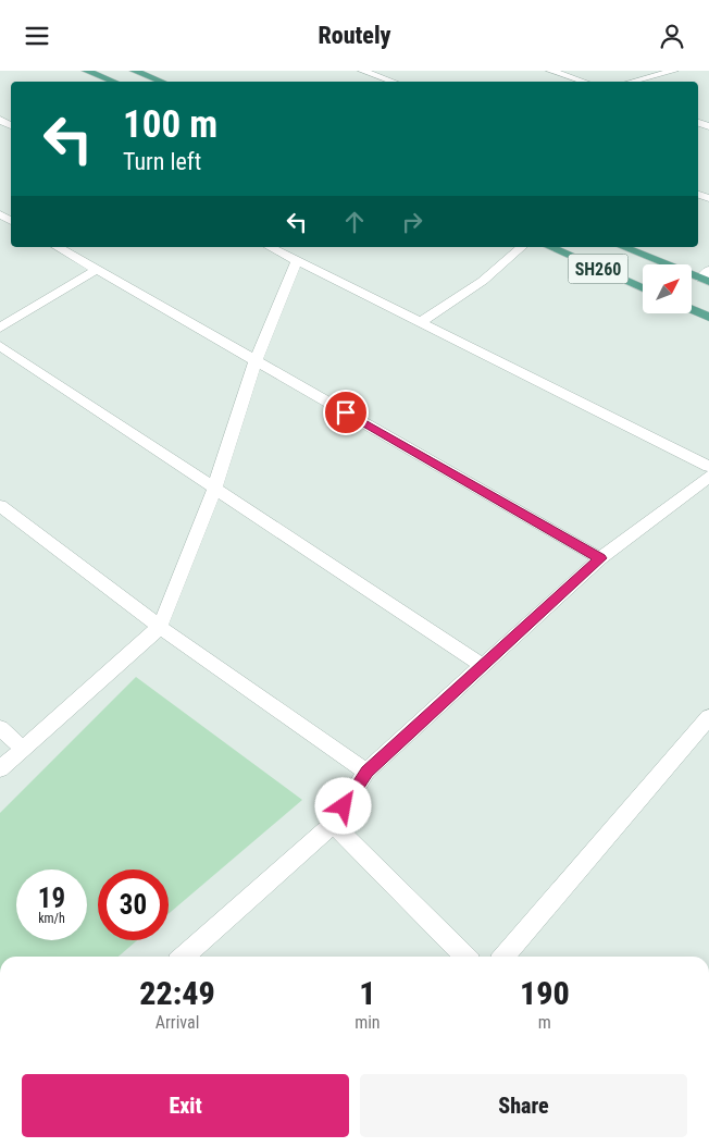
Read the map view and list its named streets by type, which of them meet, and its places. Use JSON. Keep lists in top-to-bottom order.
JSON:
{
  "streets": {
    "main road": ["SH260"]
  },
  "north": "top right",
  "page": {
    "header": "Routely",
    "turn": ["100 m", "Turn left"],
    "speed": "19 km/h",
    "limit": "30",
    "eta": [
      "22:49",
      "Arrival",
      "1",
      "min",
      "190",
      "m"
    ],
    "buttons": ["Exit", "Share"]
  }
}
